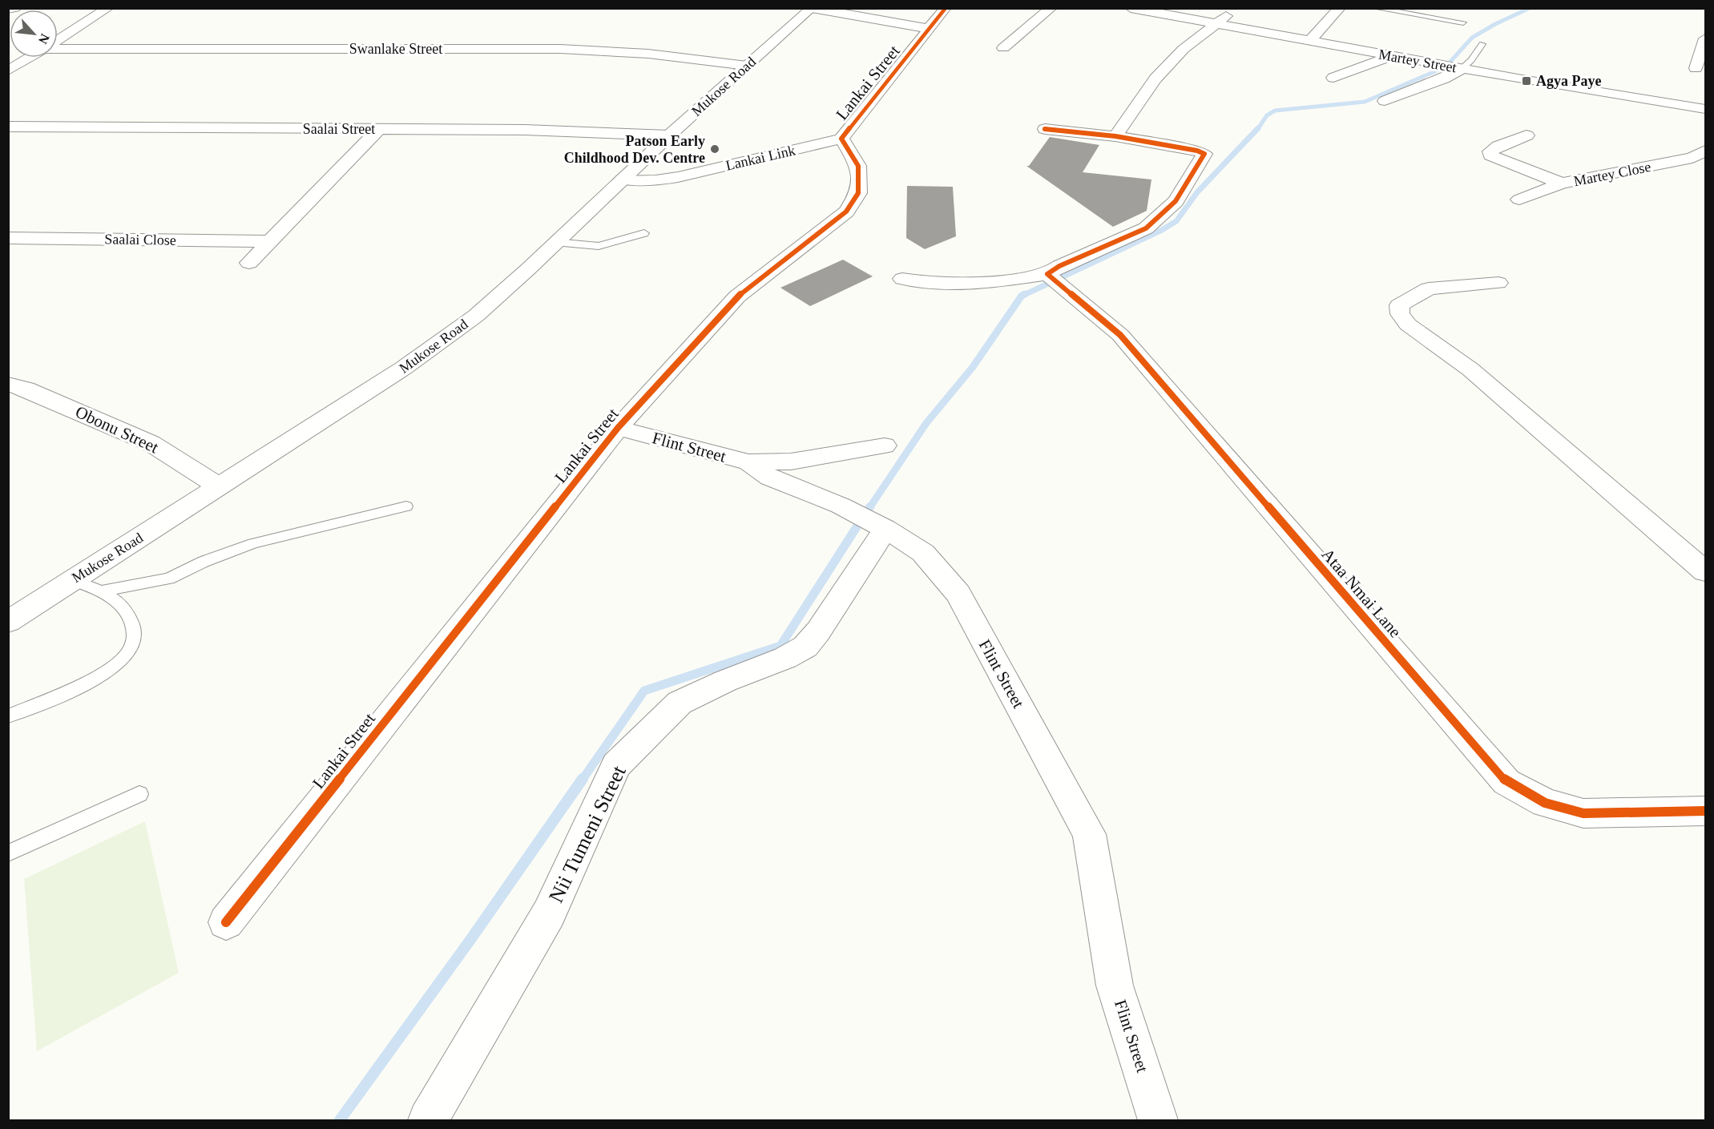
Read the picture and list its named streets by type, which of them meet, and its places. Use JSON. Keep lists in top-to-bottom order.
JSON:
{
  "streets": {
    "street": [
      "Swanlake Street",
      "Martey Street",
      "Lankai Street",
      "Mukose Road",
      "Saalai Street",
      "Lankai Link",
      "Martey Close",
      "Saalai Close",
      "Obonu Street",
      "Flint Street",
      "Ataa Nmai Lane",
      "Nii Tumeni Street"
    ]
  },
  "crossings": [
    ["Swanlake Street", "Mukose Road"],
    ["Lankai Street", "Lankai Link"],
    ["Lankai Street", "Flint Street"],
    ["Mukose Road", "Saalai Street"],
    ["Mukose Road", "Lankai Link"],
    ["Mukose Road", "Obonu Street"],
    ["Flint Street", "Nii Tumeni Street"]
  ],
  "places": {
    "transit": ["Agya Paye"],
    "other": ["Patson Early Childhood Dev. Centre"]
  },
  "north": "bottom right"
}
